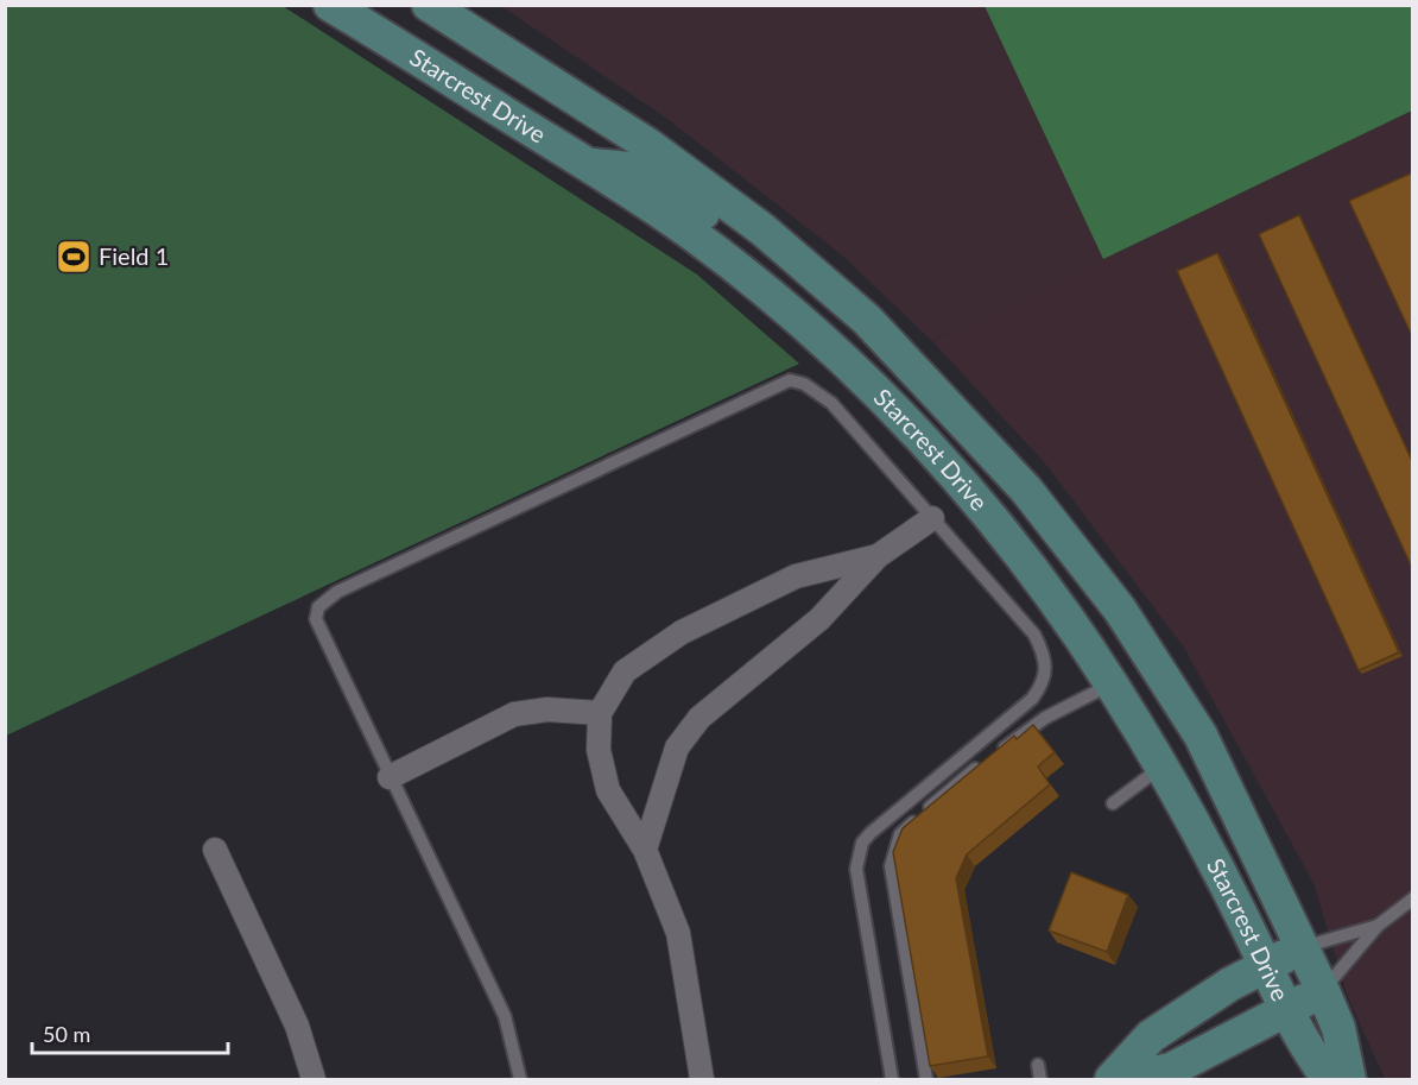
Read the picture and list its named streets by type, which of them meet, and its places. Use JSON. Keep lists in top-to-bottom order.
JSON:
{
  "streets": {
    "main road": ["Starcrest Drive"]
  },
  "places": {
    "sports": ["Field 1"]
  },
  "scale_bar": "50 m"
}
